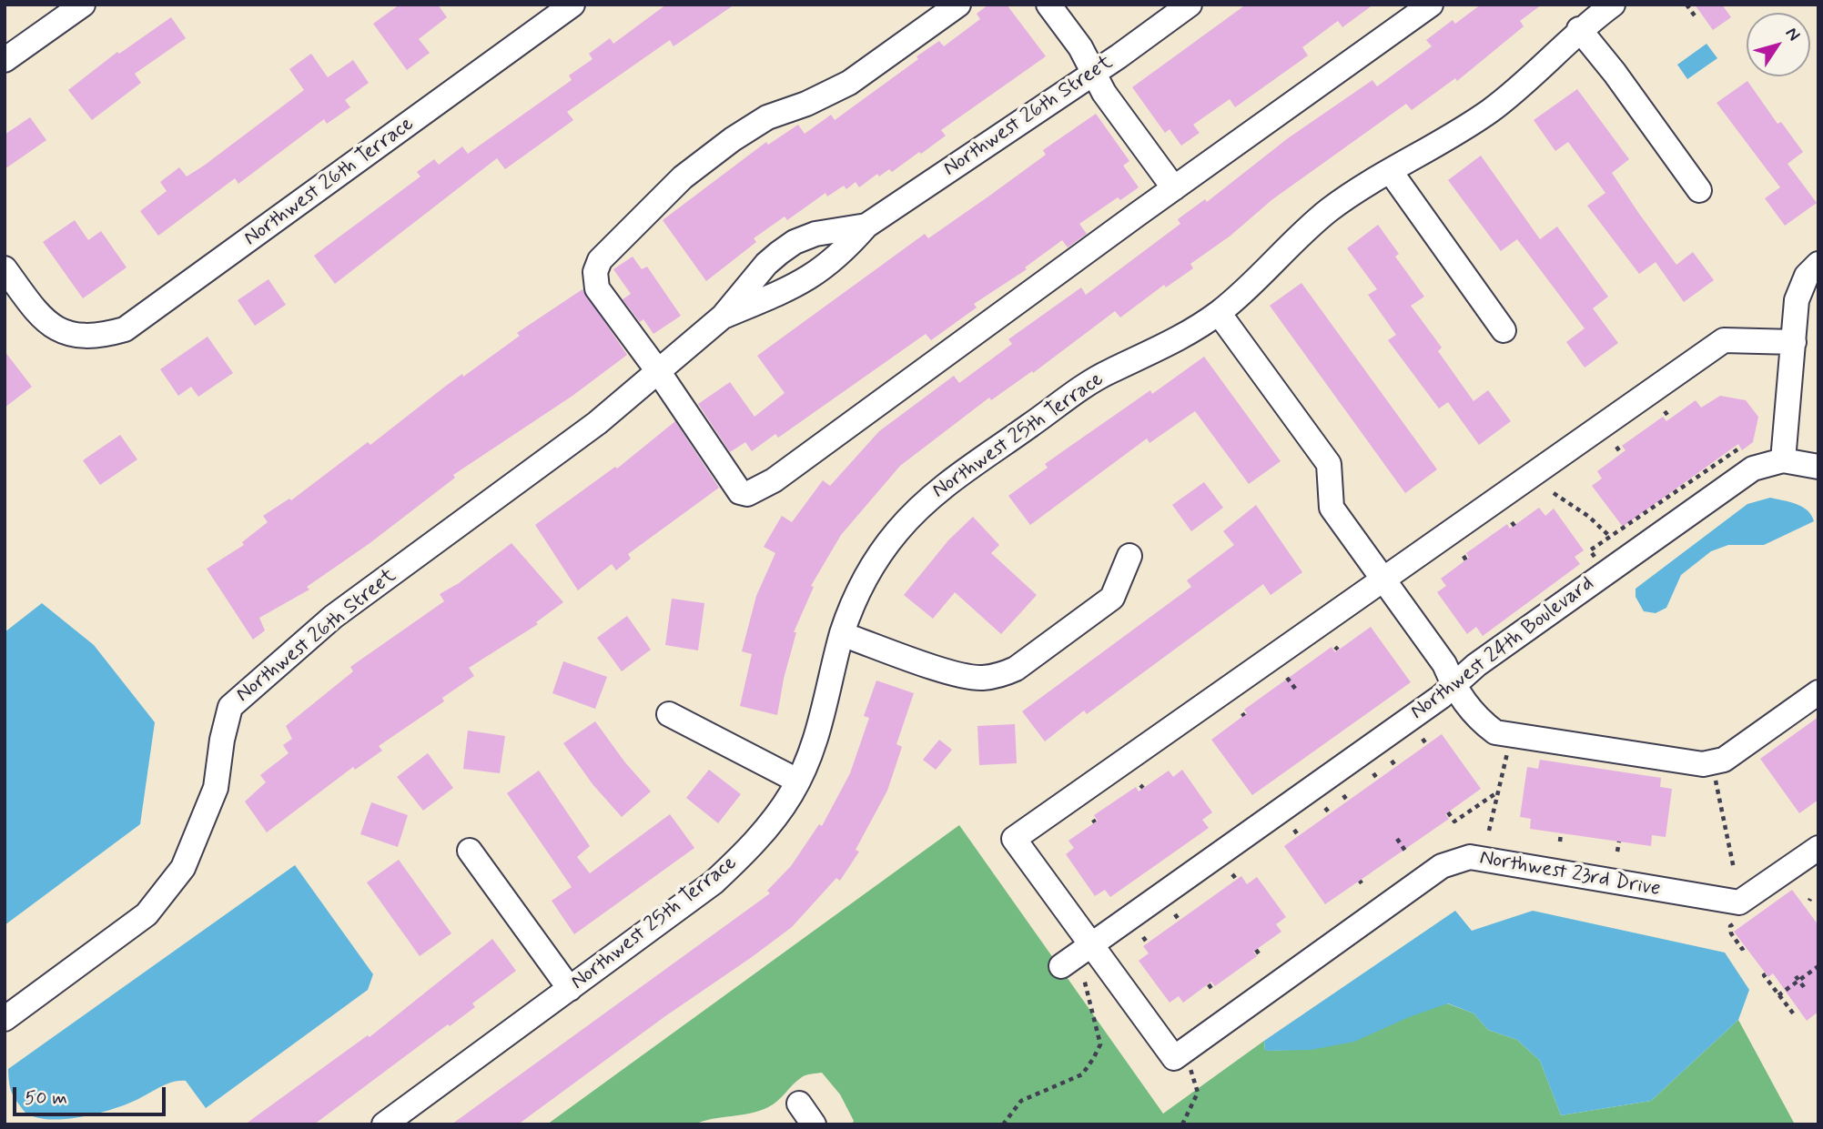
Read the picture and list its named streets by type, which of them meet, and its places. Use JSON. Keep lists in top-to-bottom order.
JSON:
{
  "streets": {
    "street": [
      "Northwest 26th Street",
      "Northwest 26th Terrace",
      "Northwest 25th Terrace",
      "Northwest 24th Boulevard",
      "Northwest 23rd Drive"
    ]
  },
  "scale_bar": "50 m",
  "north": "top right"
}
